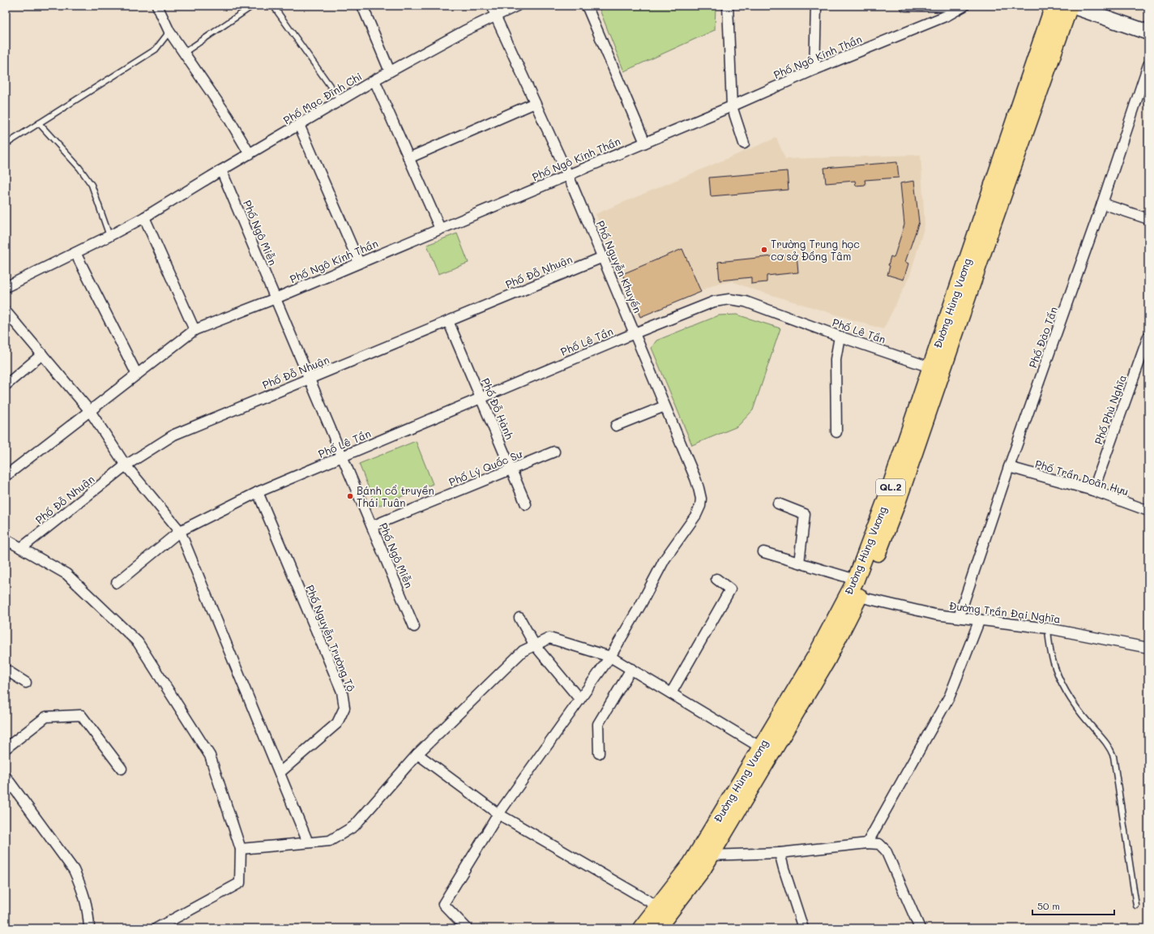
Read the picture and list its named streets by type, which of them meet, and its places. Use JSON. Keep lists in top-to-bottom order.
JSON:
{
  "streets": {
    "main road": ["Đường Hùng Vương", "QL.2"],
    "street": [
      "Phố Ngô Kính Thần",
      "Phố Mạc Đĩnh Chi",
      "Phố Ngô Miễn",
      "Phố Nguyễn Khuyến",
      "Phố Đỗ Nhuận",
      "Phố Lê Tần",
      "Phố Đào Tấn",
      "Phố Đỗ Hành",
      "Phố Phù Nghĩa",
      "Phố Lý Quốc Sư",
      "Phố Trần Doãn Hựu",
      "Đường Trần Đại Nghĩa",
      "Phố Nguyễn Trường Tộ"
    ]
  },
  "crossings": [
    ["Phố Ngô Kính Thần", "Phố Ngô Miễn"],
    ["Phố Ngô Kính Thần", "Phố Nguyễn Khuyến"],
    ["Phố Mạc Đĩnh Chi", "Phố Ngô Miễn"],
    ["Phố Mạc Đĩnh Chi", "Phố Nguyễn Khuyến"],
    ["Phố Ngô Miễn", "Phố Đỗ Nhuận"],
    ["Phố Ngô Miễn", "Phố Lê Tần"],
    ["Phố Ngô Miễn", "Phố Lý Quốc Sư"],
    ["Phố Nguyễn Khuyến", "Phố Đỗ Nhuận"],
    ["Phố Nguyễn Khuyến", "Phố Lê Tần"],
    ["Phố Đỗ Nhuận", "Phố Đỗ Hành"],
    ["Đường Hùng Vương", "Phố Lê Tần"],
    ["Đường Hùng Vương", "Đường Trần Đại Nghĩa"],
    ["Phố Lê Tần", "Phố Đỗ Hành"],
    ["Phố Lê Tần", "Phố Nguyễn Trường Tộ"],
    ["Phố Đào Tấn", "Phố Trần Doãn Hựu"],
    ["Phố Đào Tấn", "Đường Trần Đại Nghĩa"],
    ["Phố Đỗ Hành", "Phố Lý Quốc Sư"],
    ["Phố Phù Nghĩa", "Phố Trần Doãn Hựu"]
  ],
  "places": ["Trường Trung học cơ sở Đồng Tâm", "Bánh cổ truyền Thái Tuân"],
  "scale_bar": "50 m"
}
